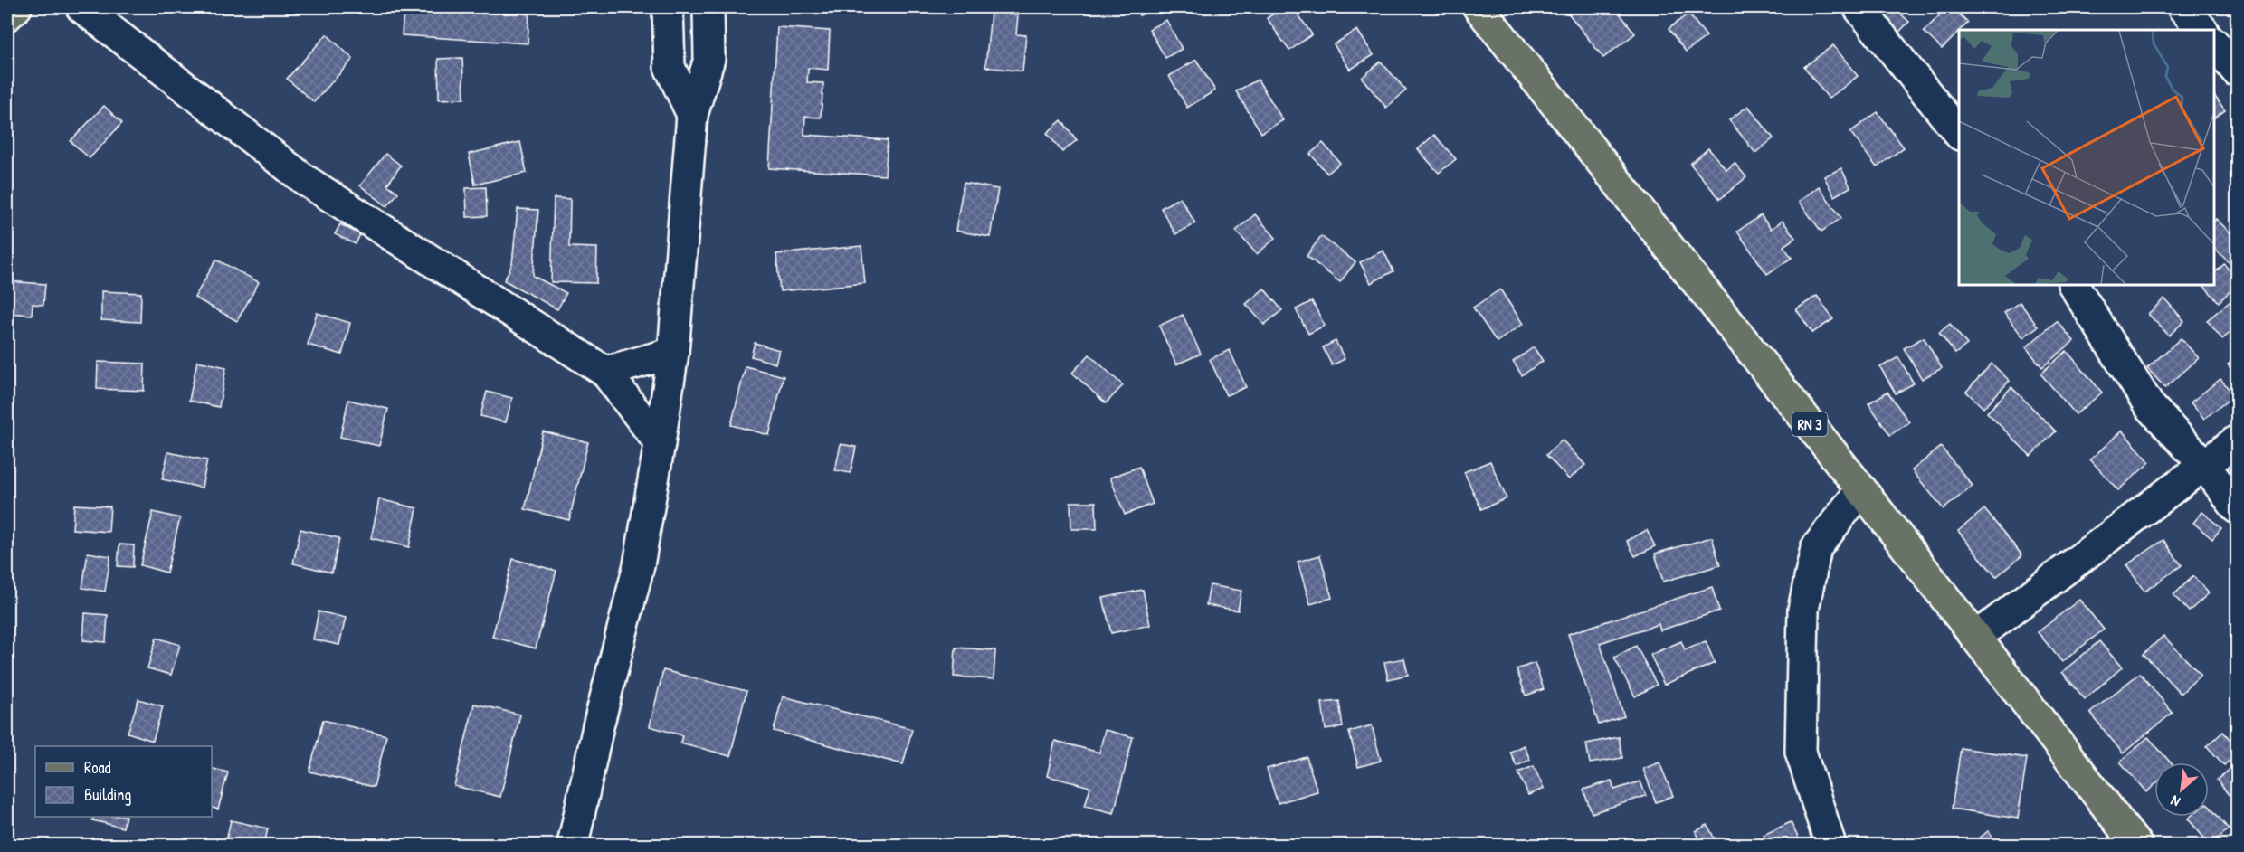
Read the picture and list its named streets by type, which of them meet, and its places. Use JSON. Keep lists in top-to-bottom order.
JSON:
{
  "streets": {
    "main road": ["RN 3"]
  },
  "legend": ["Road", "Building"],
  "north": "bottom left"
}
